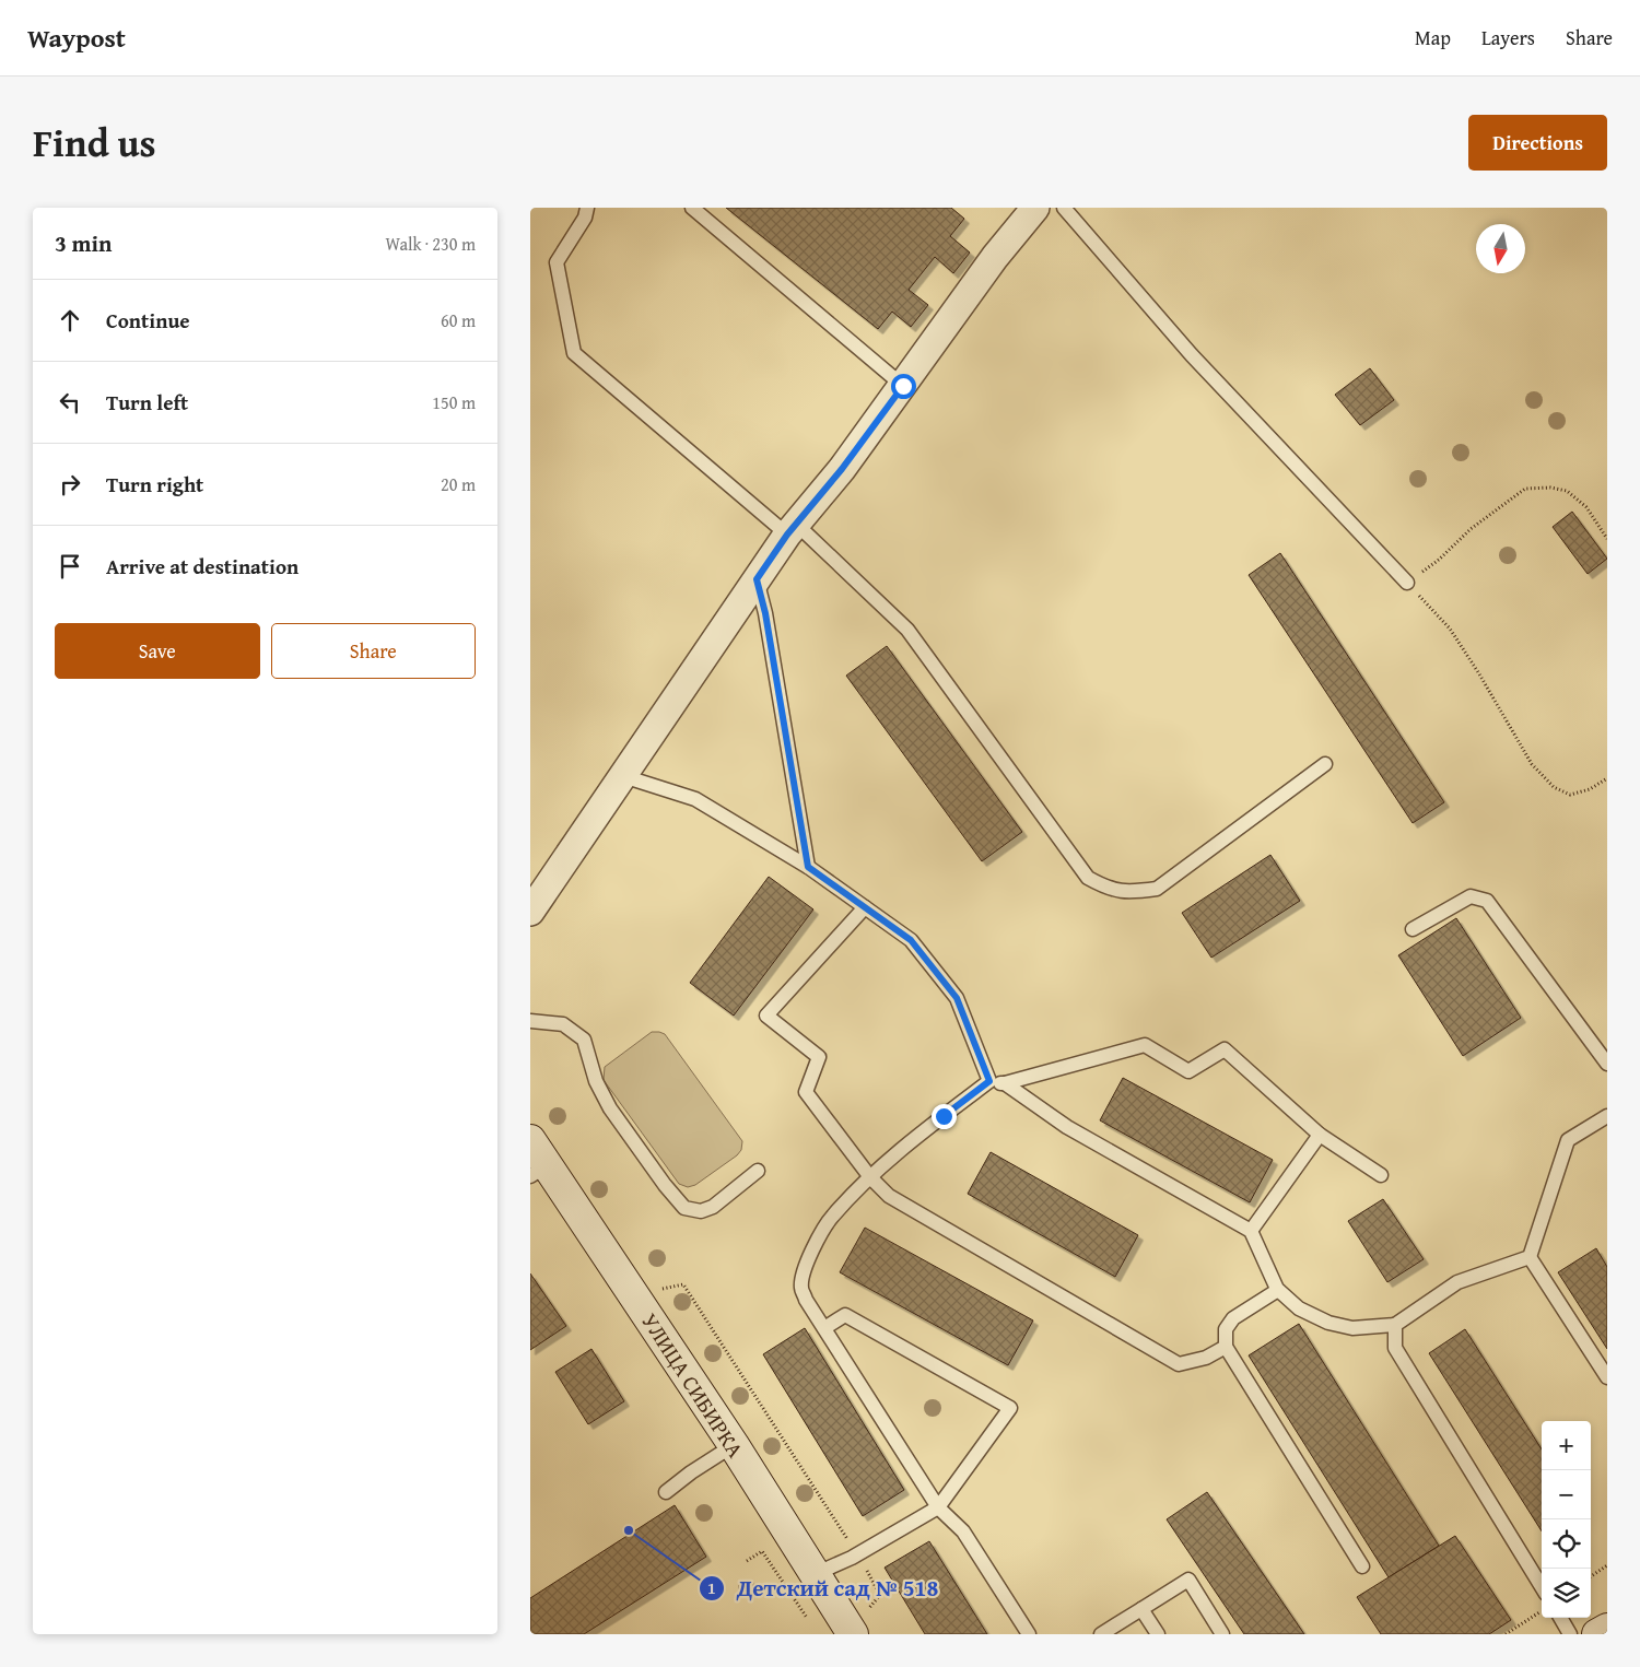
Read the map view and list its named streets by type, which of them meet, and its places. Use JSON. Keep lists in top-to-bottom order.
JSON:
{
  "streets": {
    "street": ["УЛИЦА СИБИРКА"]
  },
  "places": ["Детский сад № 518"],
  "north": "bottom",
  "page": {
    "header": "Waypost",
    "nav": ["Map", "Layers", "Share"],
    "title": "Find us",
    "buttons": [
      "Directions",
      ["Save", "Share"]
    ],
    "heading": ["3 min", "Walk · 230 m"],
    "list": [
      ["Continue", "60 m"],
      ["Turn left", "150 m"],
      ["Turn right", "20 m"],
      "Arrive at destination"
    ],
    "map_buttons": ["+", "−"]
  }
}
